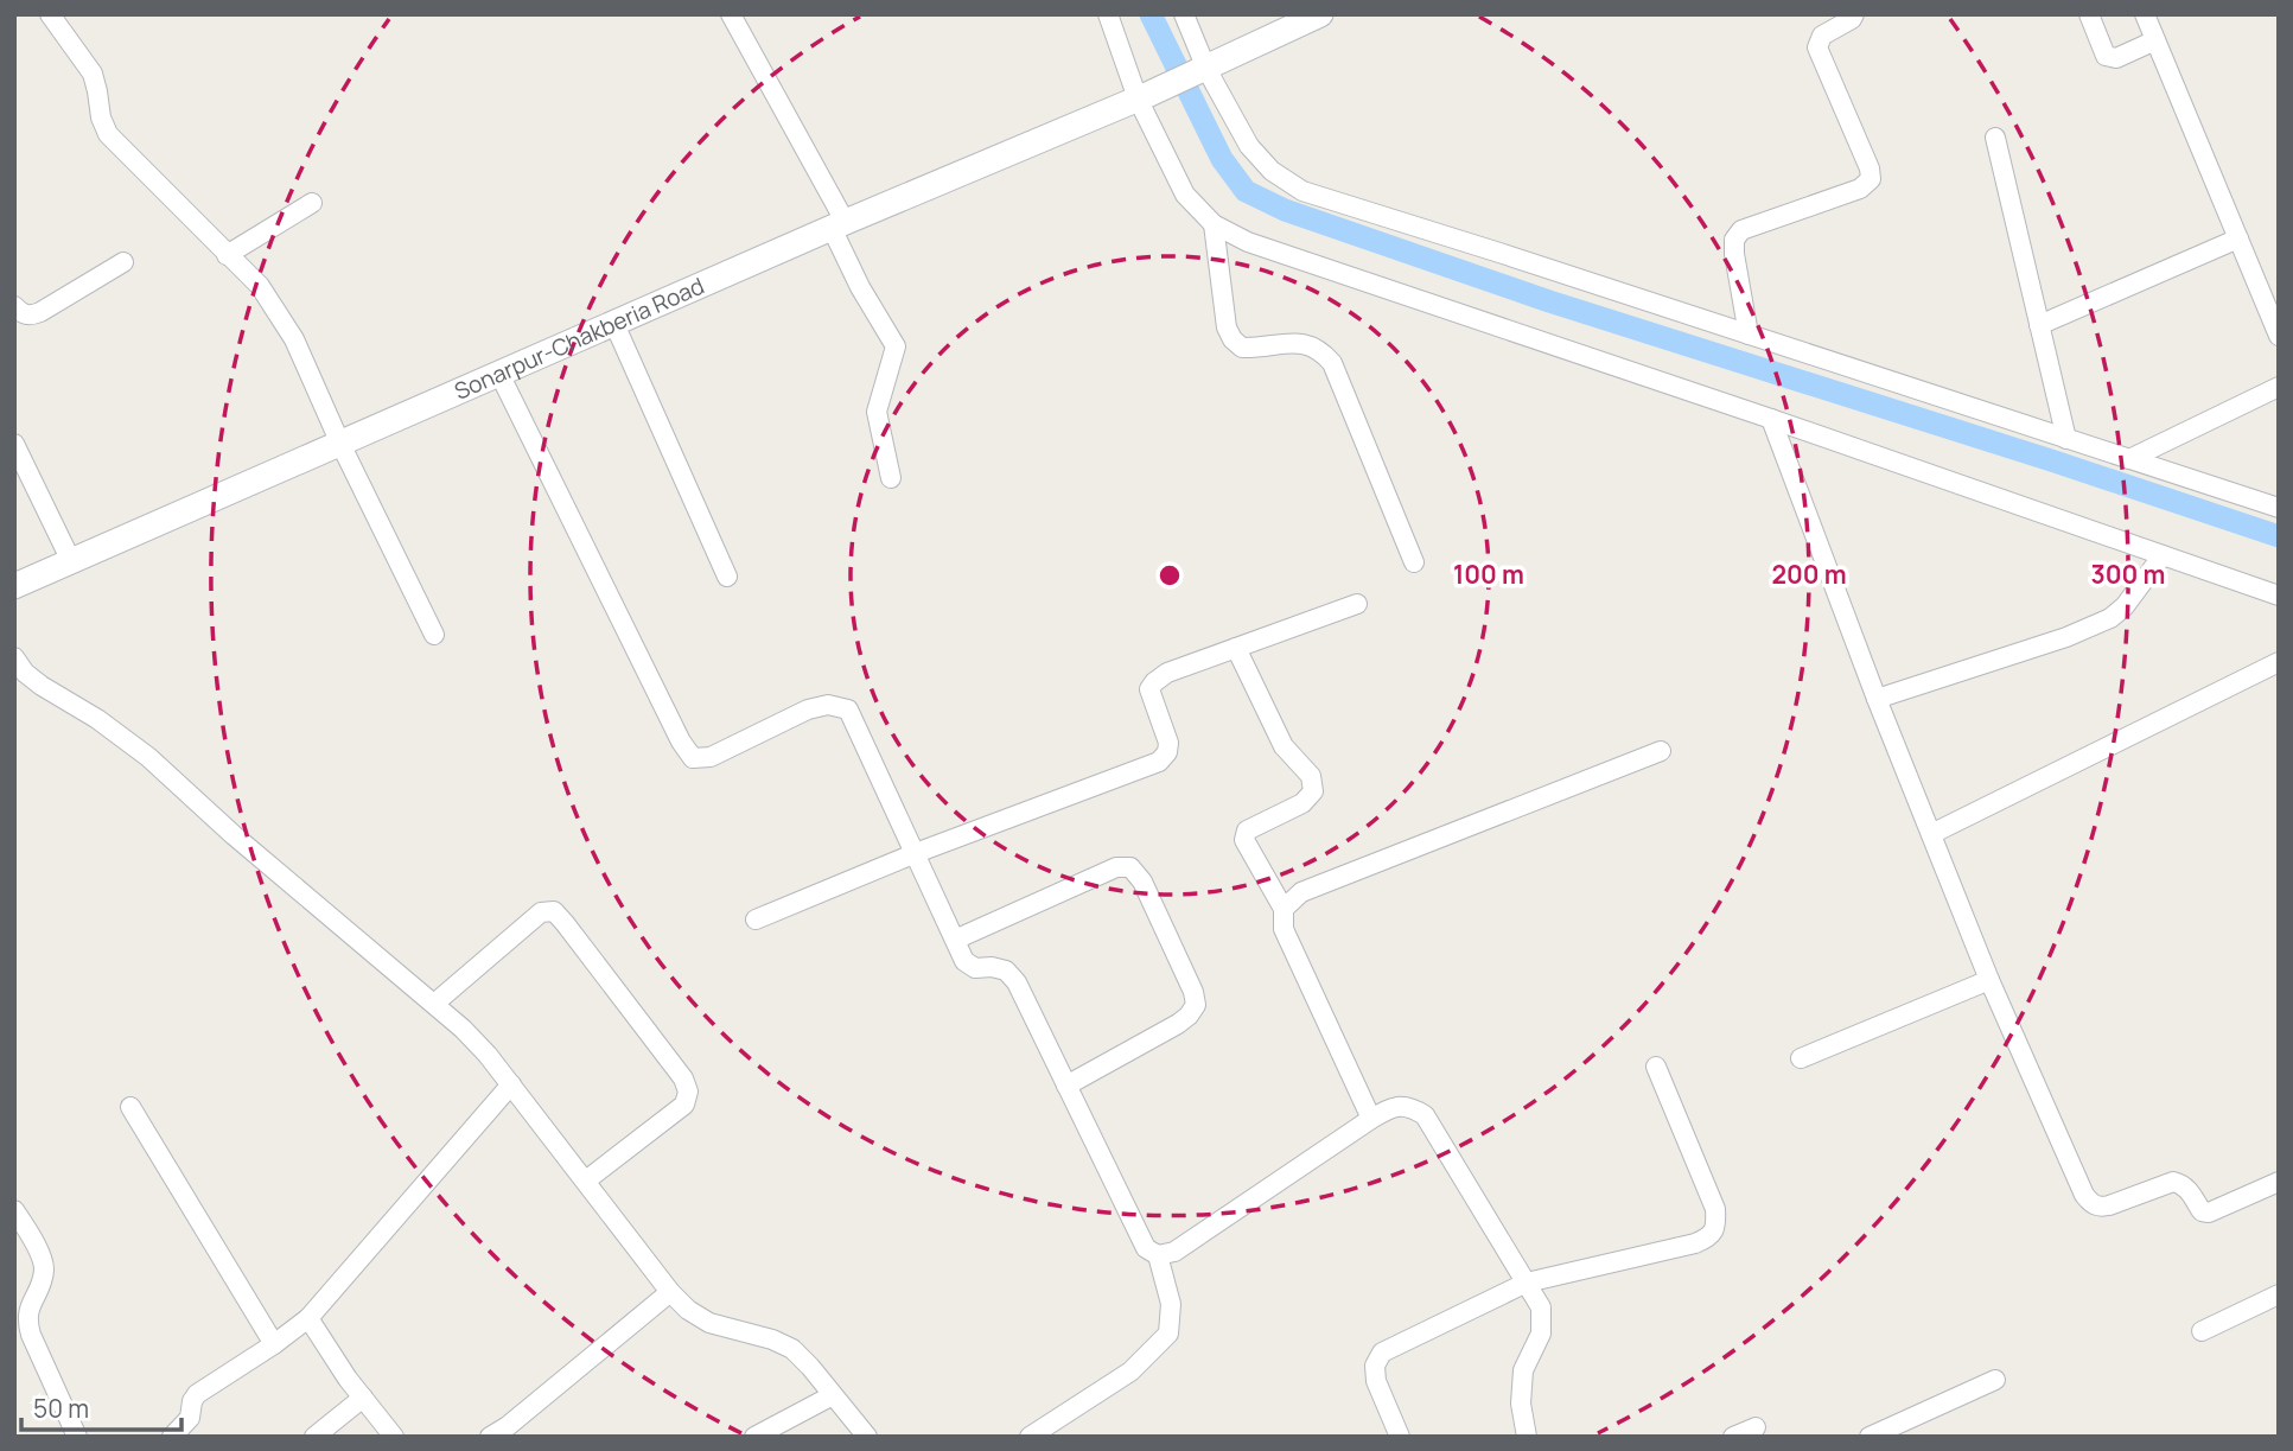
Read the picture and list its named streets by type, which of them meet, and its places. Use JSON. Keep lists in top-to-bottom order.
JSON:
{
  "streets": {
    "main road": ["Sonarpur-Chakberia Road"]
  },
  "scale_bar": "50 m",
  "rings": ["100 m", "200 m", "300 m"]
}
